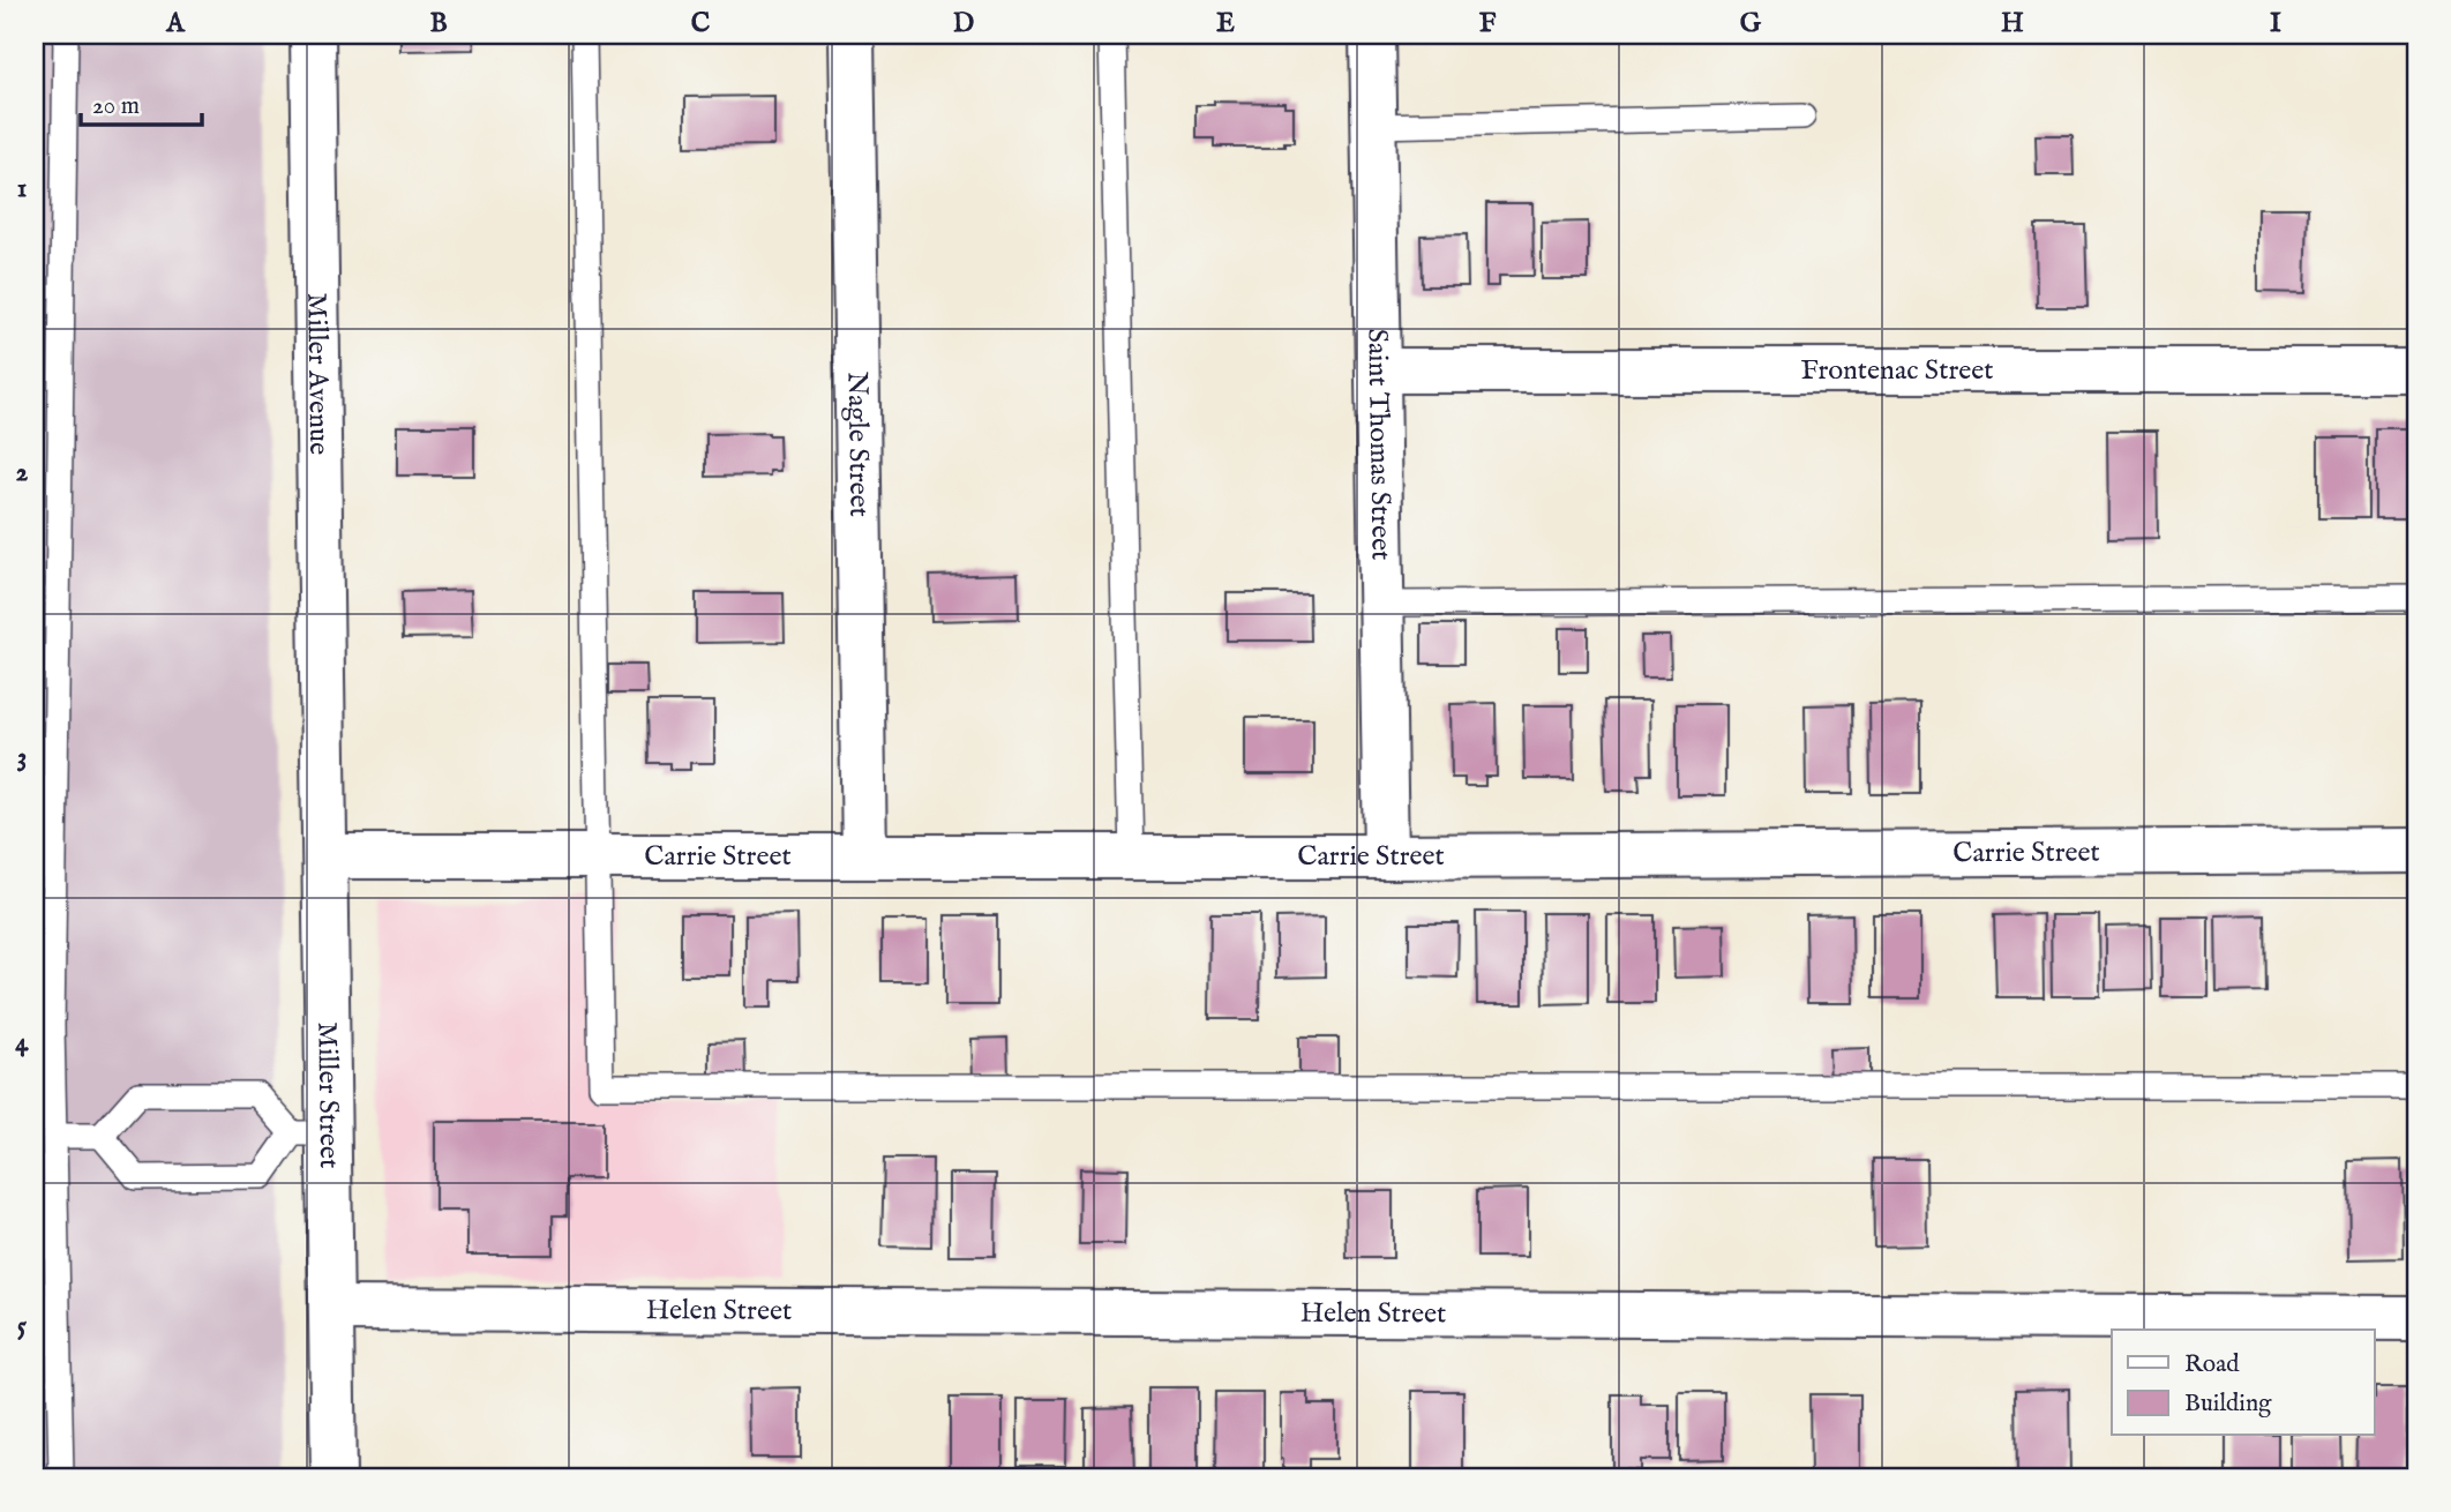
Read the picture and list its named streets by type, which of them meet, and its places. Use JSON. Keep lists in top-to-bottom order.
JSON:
{
  "streets": {
    "street": [
      "Frontenac Street",
      "Miller Avenue",
      "Nagle Street",
      "Saint Thomas Street",
      "Carrie Street",
      "Miller Street",
      "Helen Street"
    ]
  },
  "crossings": [
    ["Frontenac Street", "Saint Thomas Street"],
    ["Miller Avenue", "Miller Street"],
    ["Nagle Street", "Carrie Street"],
    ["Saint Thomas Street", "Carrie Street"],
    ["Carrie Street", "Miller Street"],
    ["Miller Street", "Helen Street"]
  ],
  "legend": ["Road", "Building"],
  "scale_bar": "20 m",
  "grid": {
    "columns": [
      "A",
      "B",
      "C",
      "D",
      "E",
      "F",
      "G",
      "H",
      "I"
    ],
    "rows": [
      "1",
      "2",
      "3",
      "4",
      "5"
    ]
  }
}
